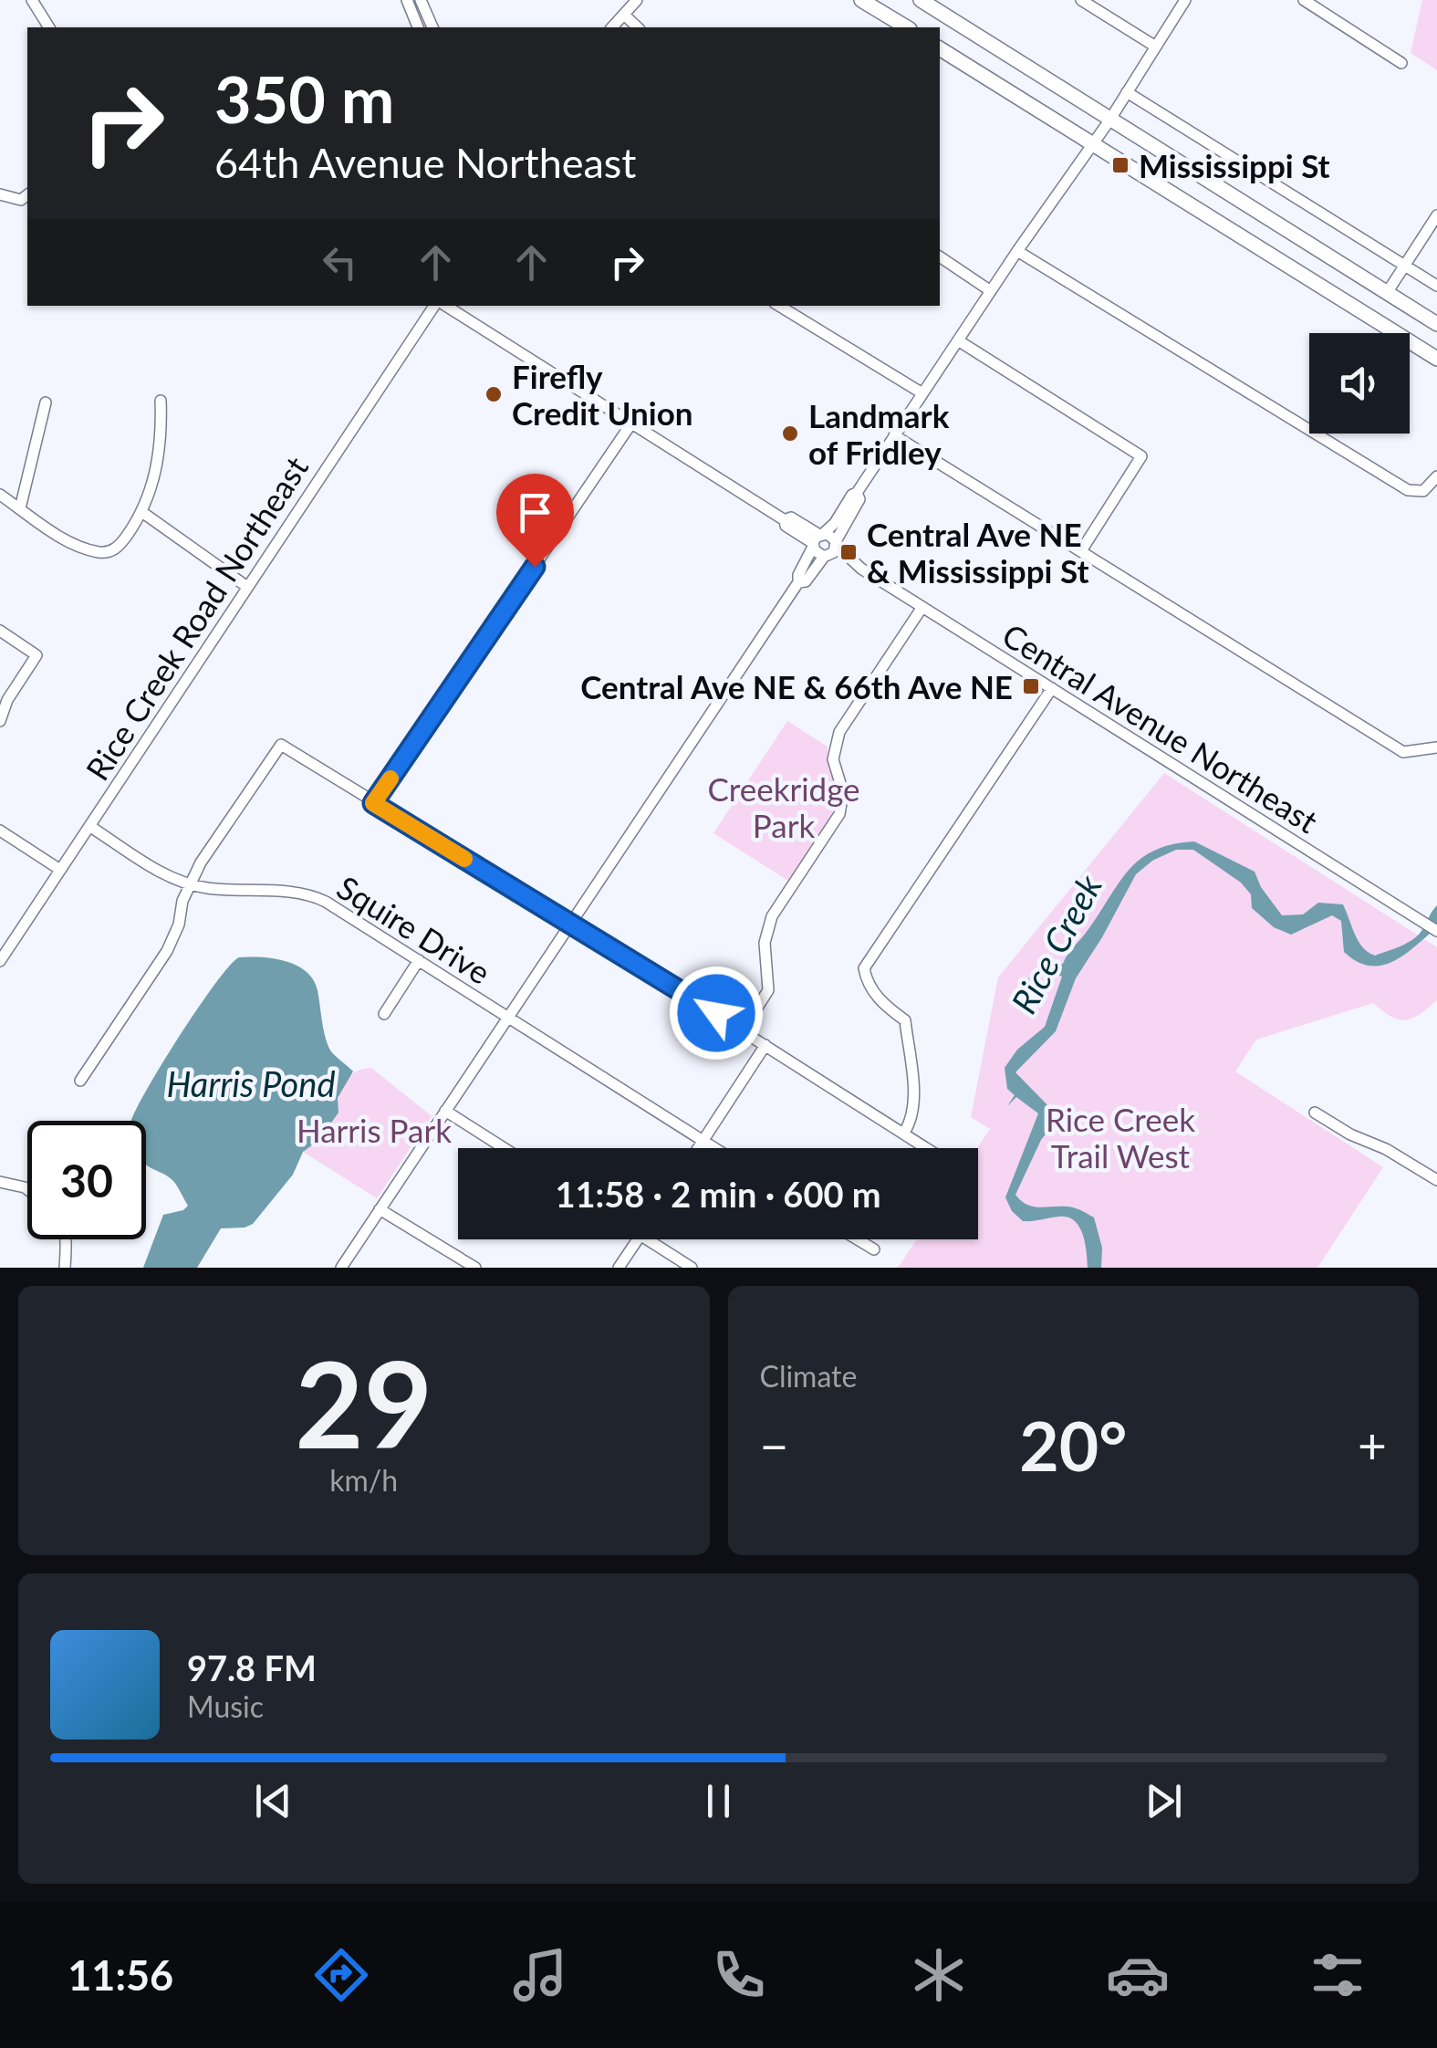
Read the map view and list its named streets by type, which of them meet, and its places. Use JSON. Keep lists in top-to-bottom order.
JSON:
{
  "streets": {
    "street": ["Rice Creek Road Northeast", "Central Avenue Northeast", "Squire Drive"]
  },
  "crossings": [
    ["Rice Creek Road Northeast", "Squire Drive"]
  ],
  "water": ["Rice Creek", "Harris Pond"],
  "parks": ["Creekridge Park", "Rice Creek Trail West", "Harris Park"],
  "places": {
    "transit": ["Mississippi St", "Central Ave NE & Mississippi St", "Central Ave NE & 66th Ave NE"],
    "other": ["Firefly Credit Union", "Landmark of Fridley"]
  },
  "page": {
    "turn": ["350 m", "64th Avenue Northeast"],
    "limit": "30",
    "trip": "11:58 · 2 min · 600 m",
    "tile": [
      ["29", "km/h"],
      "Climate"
    ],
    "heat": ["−", "20°", "+"],
    "song": ["97.8 FM", "Music"],
    "tabs": "11:56"
  }
}
